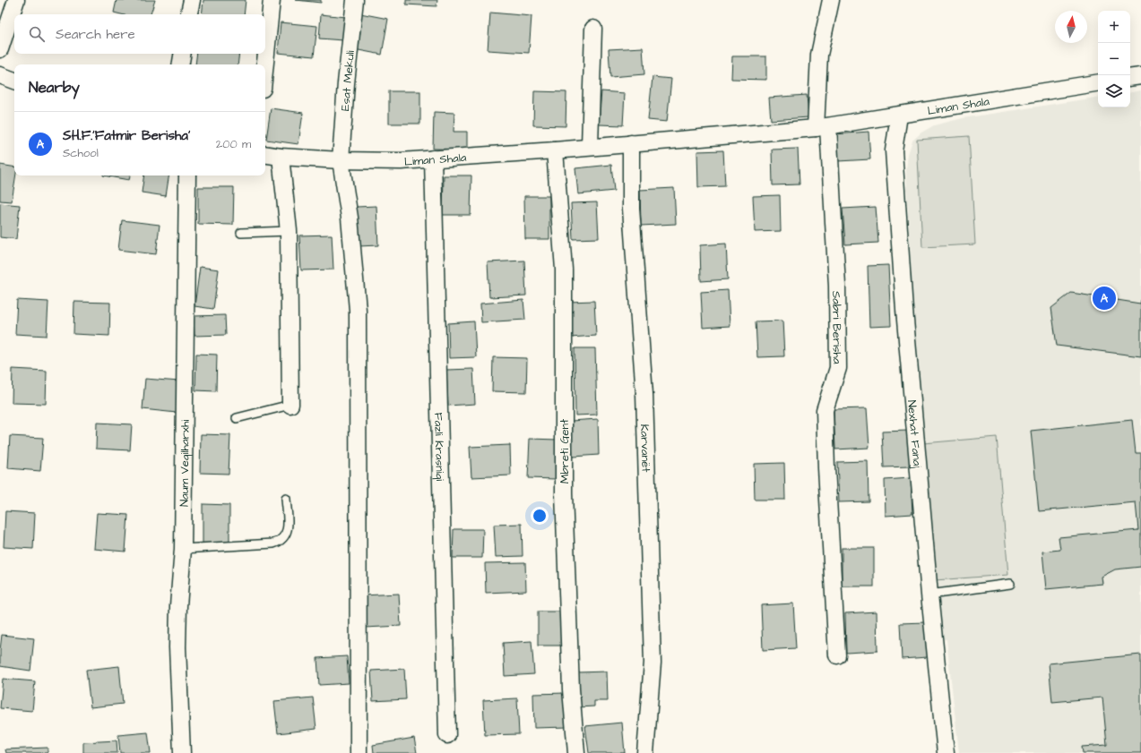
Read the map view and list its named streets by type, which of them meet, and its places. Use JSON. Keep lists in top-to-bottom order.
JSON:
{
  "streets": {
    "street": [
      "Esat Mekuli",
      "Liman Shala",
      "Sabri Berisha",
      "Nexhat Fanaj",
      "Fazli Krasniqi",
      "Karvanët",
      "Mbreti Gent",
      "Naum Veqilharxhi"
    ]
  },
  "crossings": [
    ["Esat Mekuli", "Liman Shala"],
    ["Liman Shala", "Sabri Berisha"],
    ["Liman Shala", "Nexhat Fanaj"],
    ["Liman Shala", "Fazli Krasniqi"],
    ["Liman Shala", "Karvanët"],
    ["Liman Shala", "Mbreti Gent"]
  ],
  "north": "top",
  "page": {
    "map_buttons": ["+", "−"],
    "search": "Search here",
    "heading": "Nearby",
    "list": [
      {
        "mark": "A",
        "name": "SH.F.'Fatmir Berisha'",
        "note": "School",
        "value": "200 m"
      }
    ],
    "pins": "A"
  }
}
